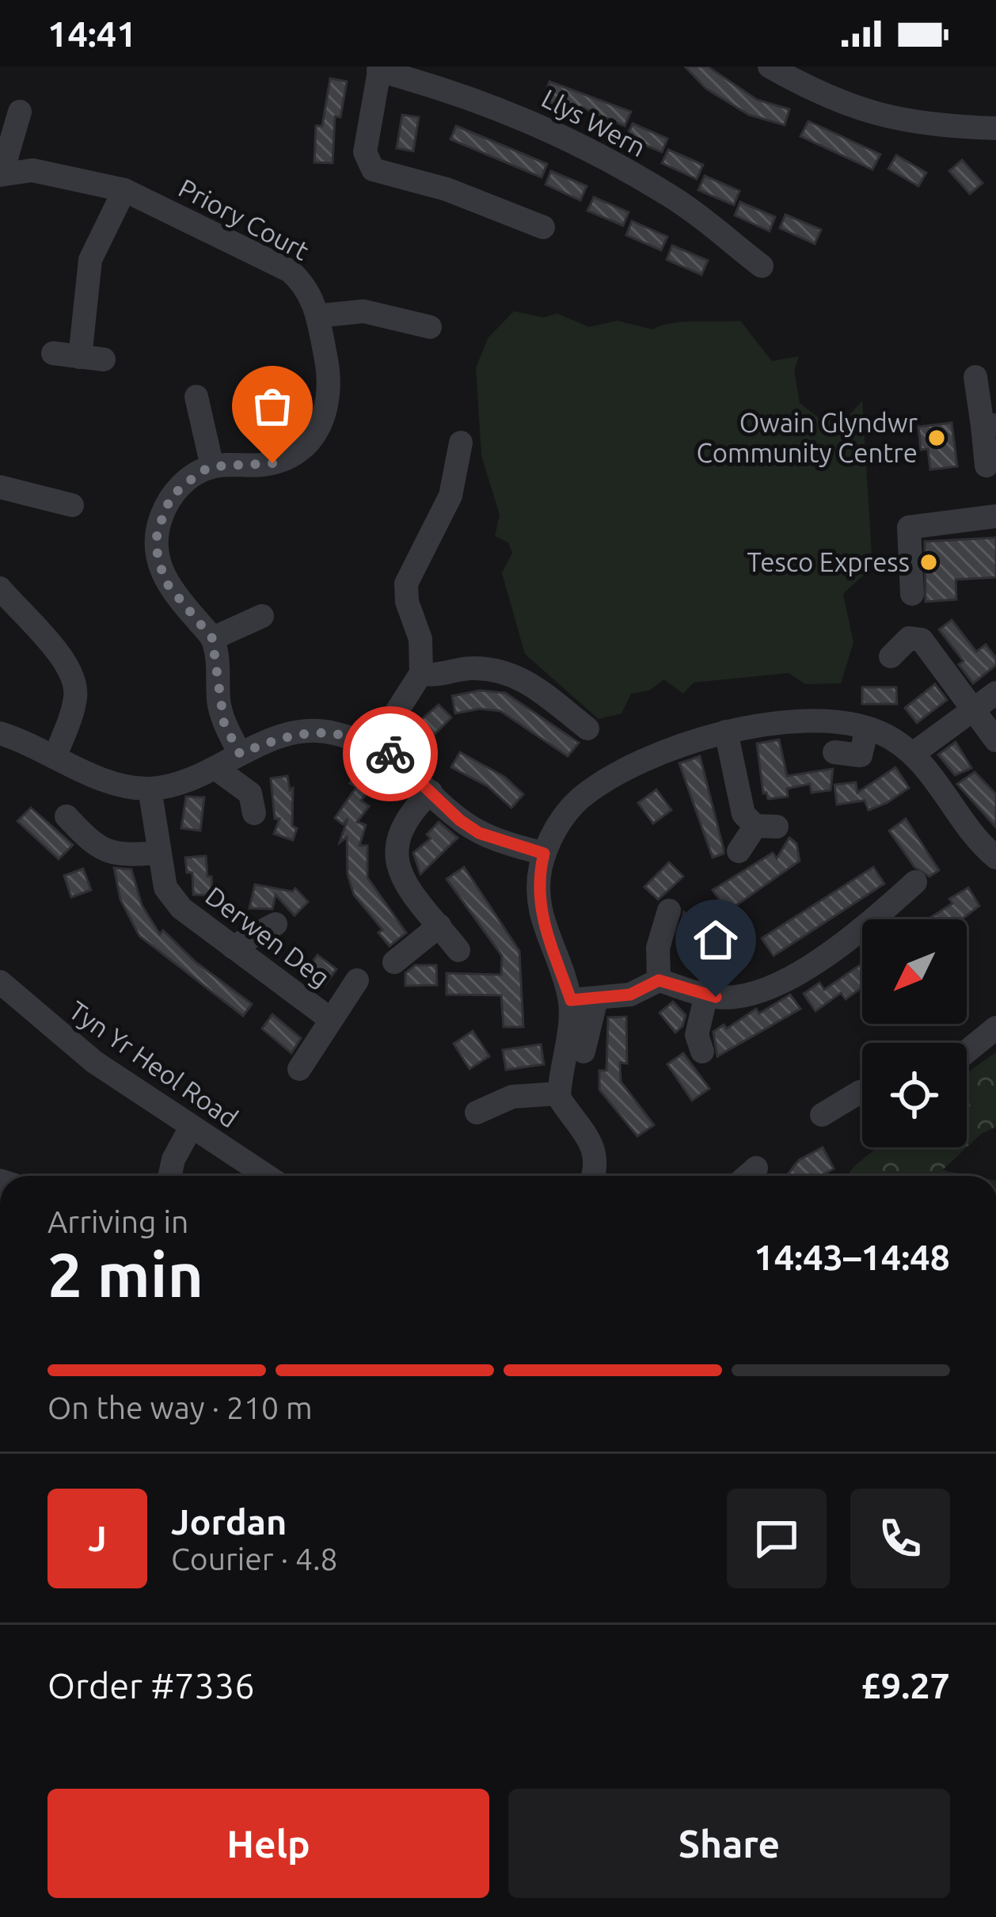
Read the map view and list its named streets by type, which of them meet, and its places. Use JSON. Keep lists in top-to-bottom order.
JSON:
{
  "streets": {
    "street": [
      "Llys Wern",
      "Priory Court",
      "Derwen Deg",
      "Tyn Yr Heol Road"
    ]
  },
  "places": ["Owain Glyndwr Community Centre", "Tesco Express"],
  "north": "bottom left",
  "page": {
    "status": "14:41",
    "heading": ["2 min", "Arriving in", "14:43–14:48"],
    "panel": [
      "Jordan",
      "Courier · 4.8",
      "Order #7336",
      "£9.27"
    ],
    "bar": "On the way · 210 m",
    "round": "J",
    "buttons": ["Help", "Share"]
  }
}
